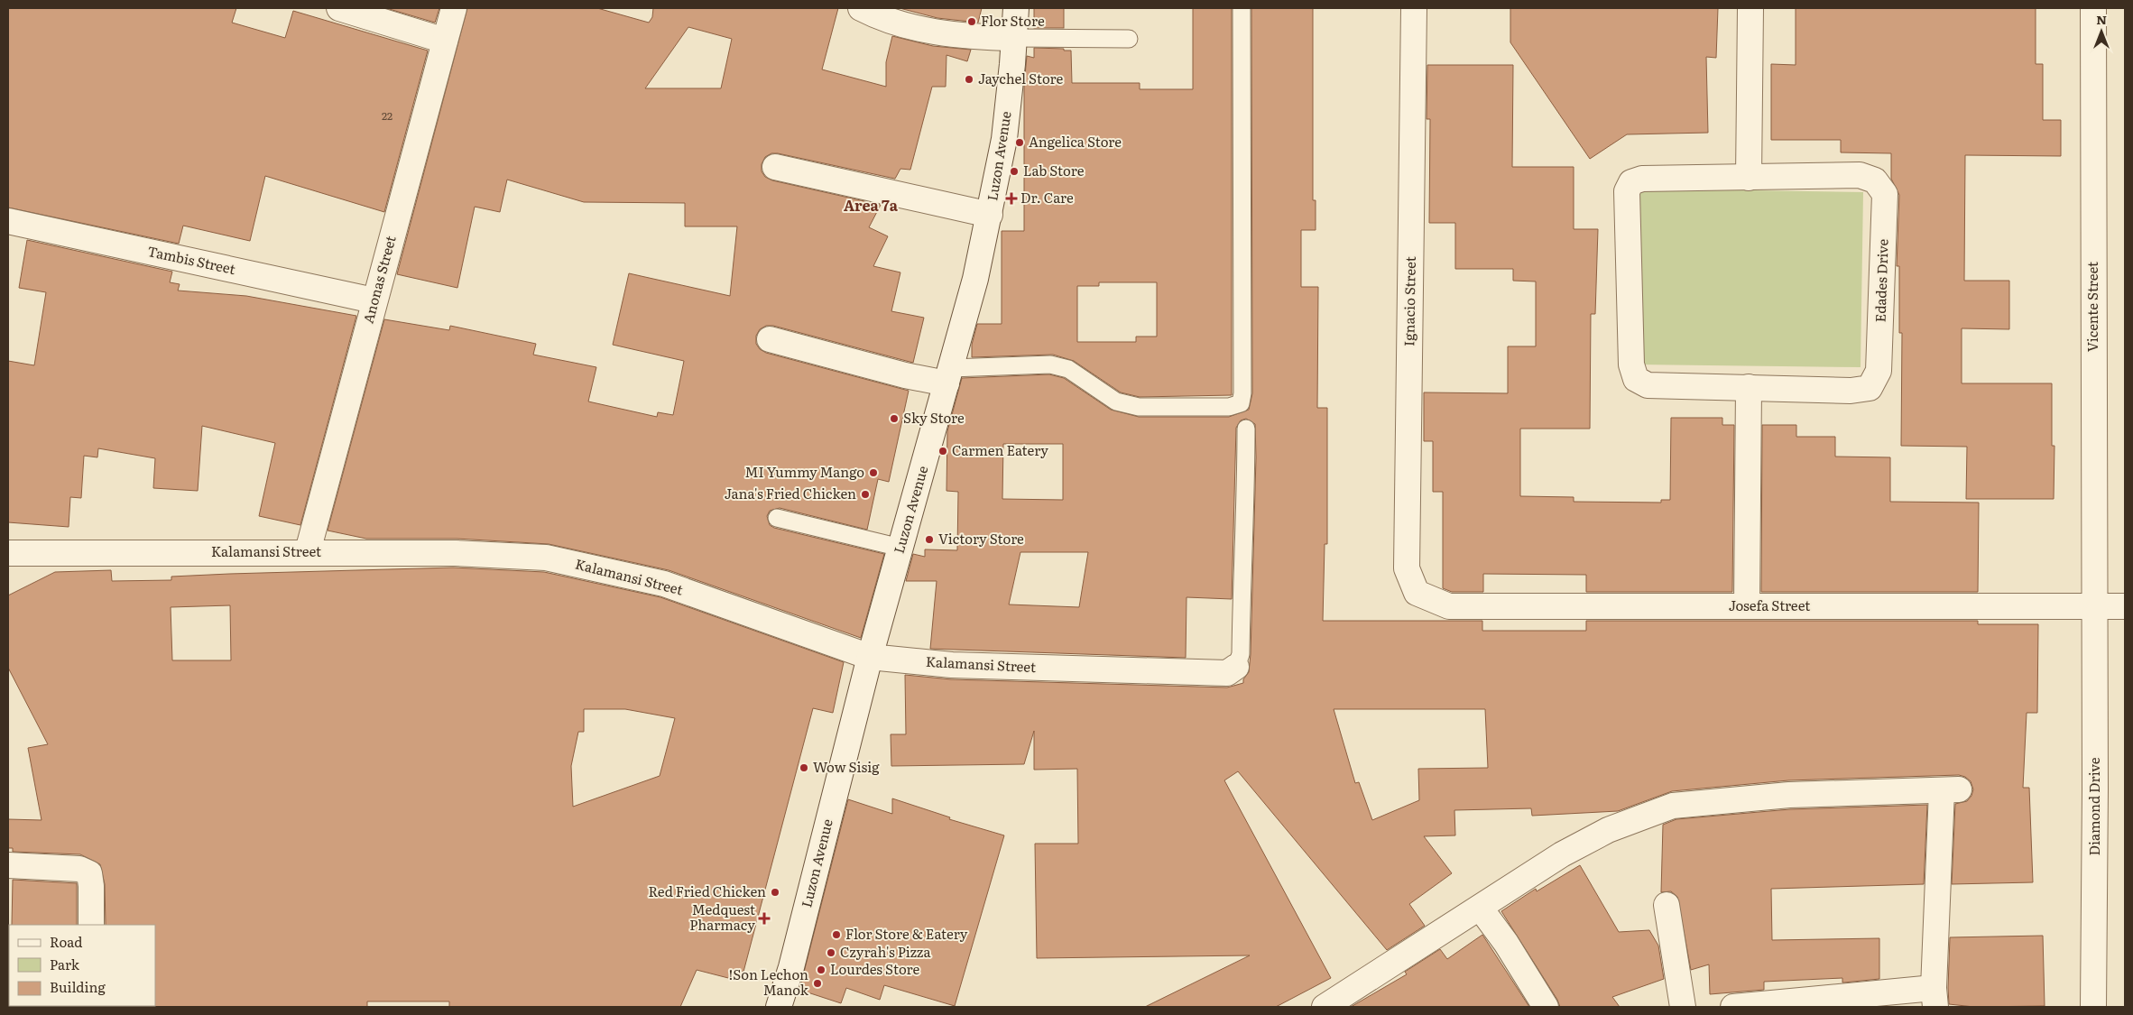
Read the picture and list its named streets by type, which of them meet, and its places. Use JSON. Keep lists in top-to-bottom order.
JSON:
{
  "streets": {
    "street": [
      "Luzon Avenue",
      "Tambis Street",
      "Anonas Street",
      "Edades Drive",
      "Ignacio Street",
      "Vicente Street",
      "Kalamansi Street",
      "Josefa Street",
      "Diamond Drive"
    ]
  },
  "crossings": [
    ["Luzon Avenue", "Kalamansi Street"],
    ["Tambis Street", "Anonas Street"],
    ["Anonas Street", "Kalamansi Street"],
    ["Ignacio Street", "Josefa Street"],
    ["Vicente Street", "Josefa Street"],
    ["Vicente Street", "Diamond Drive"],
    ["Josefa Street", "Diamond Drive"]
  ],
  "districts": ["Area 7a"],
  "places": {
    "other": [
      "Flor Store",
      "Jaychel Store",
      "Angelica Store",
      "Lab Store",
      "Sky Store",
      "Carmen Eatery",
      "MI Yummy Mango",
      "Jana's Fried Chicken",
      "Victory Store",
      "Wow Sisig",
      "Red Fried Chicken",
      "Flor Store & Eatery",
      "Czyrah's Pizza",
      "Lourdes Store",
      "!Son Lechon Manok"
    ],
    "health": ["Dr. Care", "Medquest Pharmacy"]
  },
  "house_numbers": ["22"],
  "legend": ["Road", "Park", "Building"],
  "north": "top"
}
